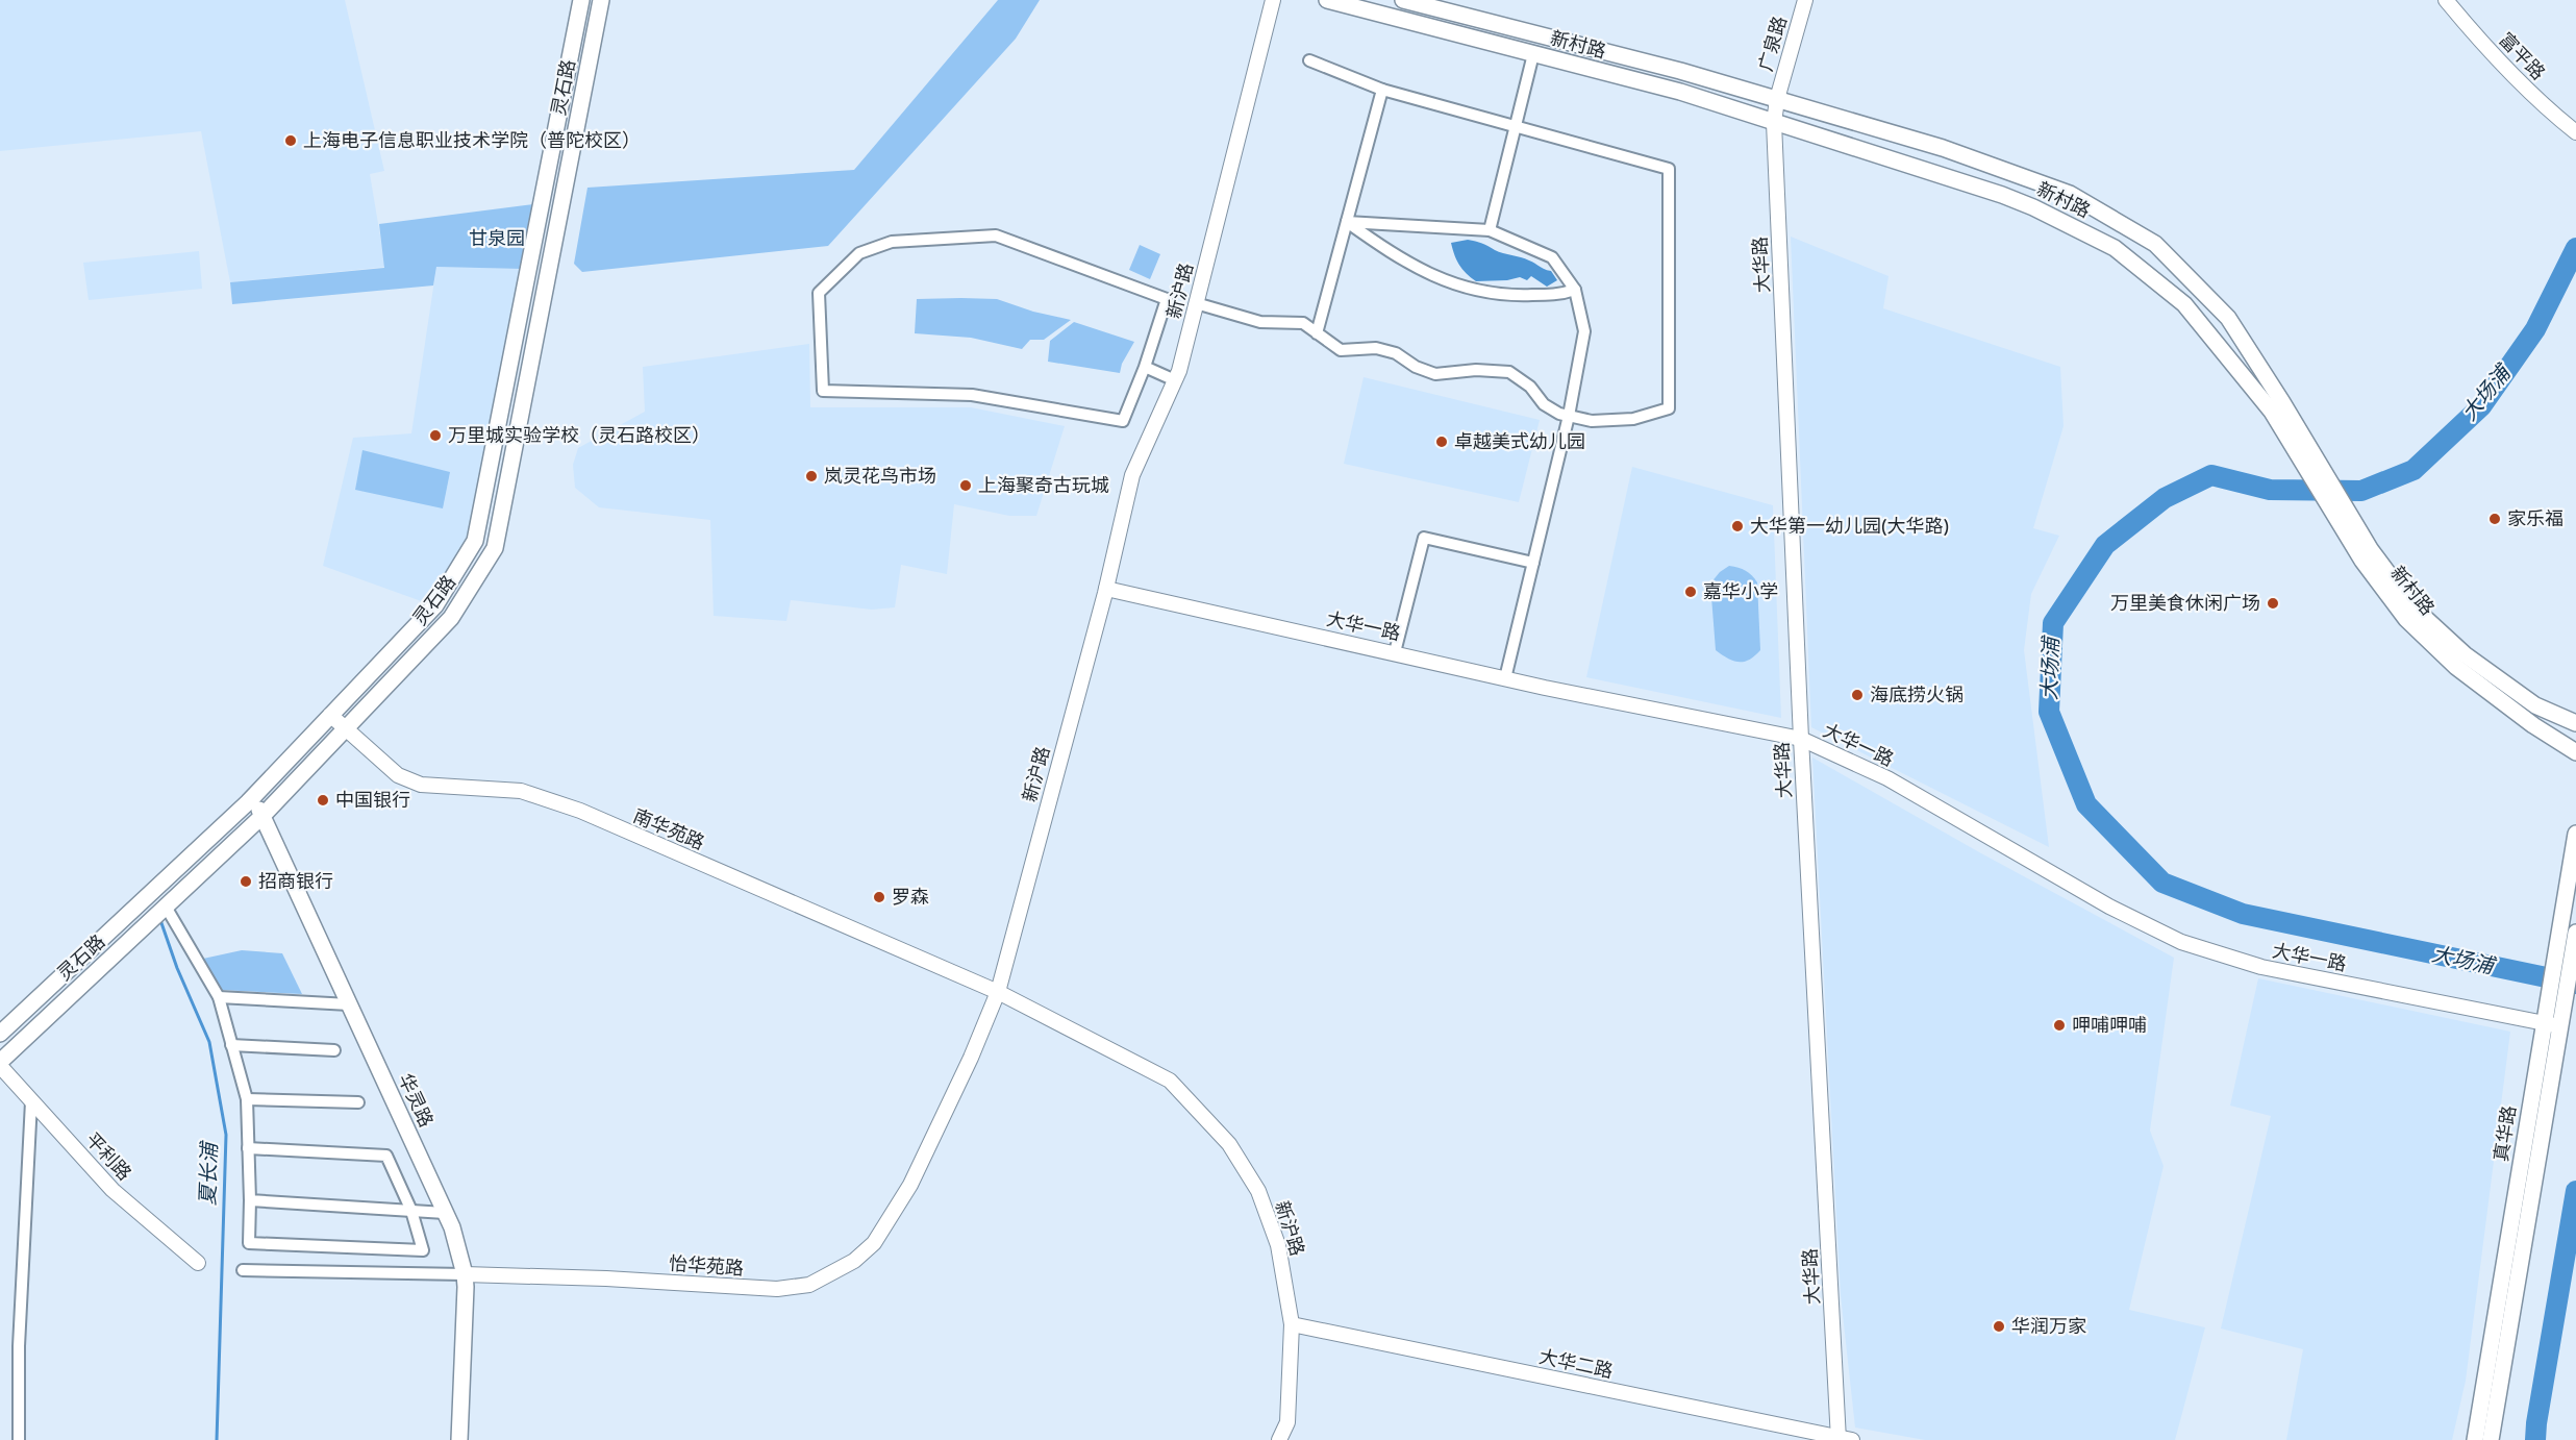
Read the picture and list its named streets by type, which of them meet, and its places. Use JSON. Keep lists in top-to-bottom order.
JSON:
{
  "streets": {
    "main road": [
      "新村路",
      "灵石路",
      "华灵路",
      "真华路"
    ],
    "street": [
      "广泉路",
      "富平路",
      "大华路",
      "新沪路",
      "大华一路",
      "南华苑路",
      "平利路",
      "怡华苑路",
      "大华二路"
    ]
  },
  "crossings": [
    ["广泉路", "新村路"],
    ["广泉路", "大华路"],
    ["新村路", "大华路"],
    ["灵石路", "南华苑路"],
    ["灵石路", "华灵路"],
    ["大华路", "大华一路"],
    ["大华路", "大华二路"],
    ["新沪路", "大华一路"],
    ["新沪路", "南华苑路"],
    ["新沪路", "怡华苑路"],
    ["新沪路", "大华二路"],
    ["大华一路", "真华路"],
    ["南华苑路", "怡华苑路"],
    ["华灵路", "怡华苑路"]
  ],
  "water": ["大场浦", "夏长浦"],
  "parks": ["甘泉园"],
  "places": [
    "上海电子信息职业技术学院（普陀校区）",
    "万里城实验学校（灵石路校区）",
    "卓越美式幼儿园",
    "岚灵花鸟市场",
    "上海聚奇古玩城",
    "家乐福",
    "大华第一幼儿园(大华路)",
    "嘉华小学",
    "万里美食休闲广场",
    "海底捞火锅",
    "中国银行",
    "招商银行",
    "罗森",
    "呷哺呷哺",
    "华润万家"
  ]
}
